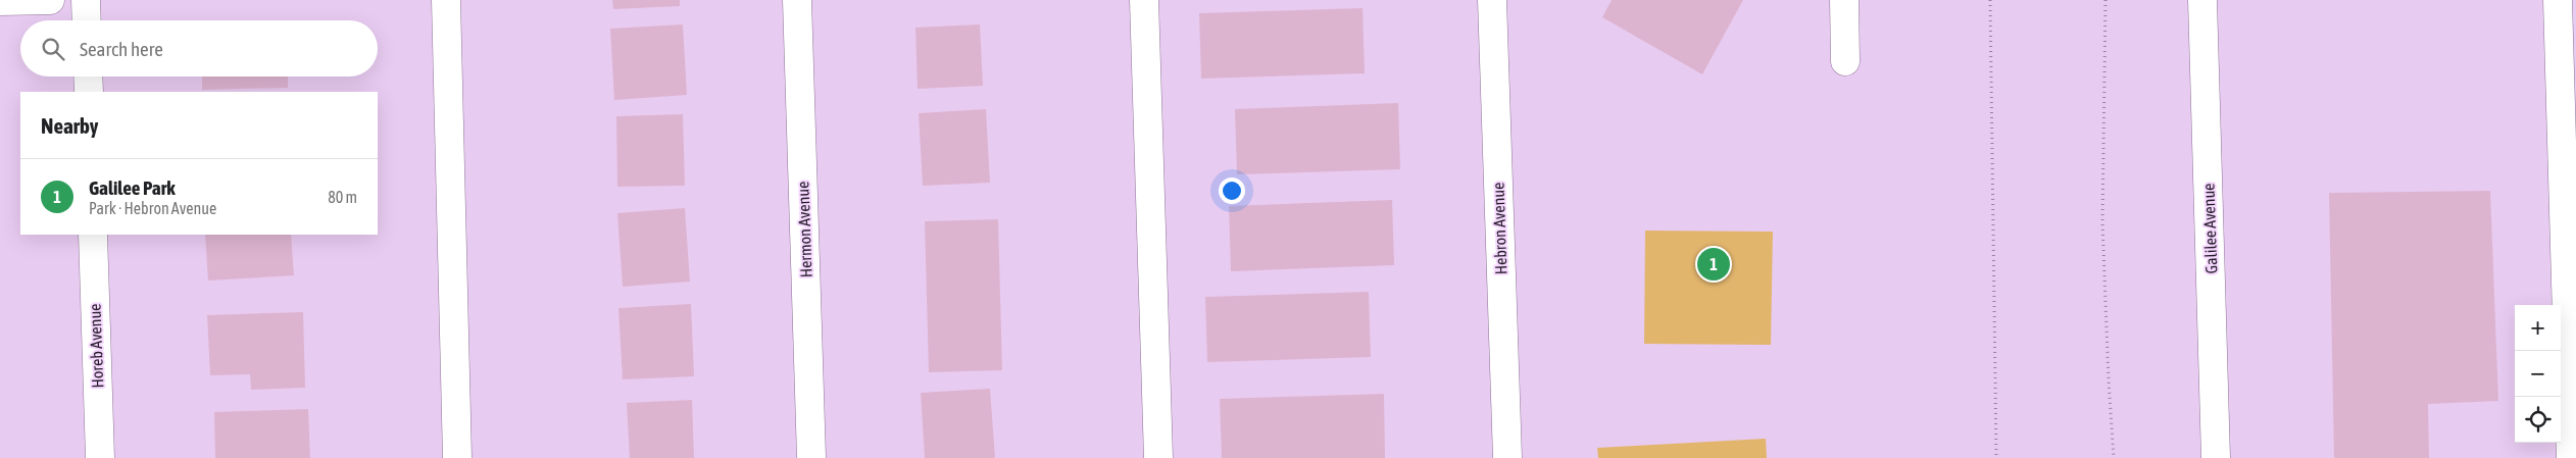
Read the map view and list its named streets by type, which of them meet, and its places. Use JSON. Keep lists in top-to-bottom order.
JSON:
{
  "streets": {
    "street": [
      "Hebron Avenue",
      "Galilee Avenue",
      "Hermon Avenue",
      "Horeb Avenue"
    ]
  },
  "page": {
    "search": "Search here",
    "heading": "Nearby",
    "list": [
      {
        "mark": "1",
        "name": "Galilee Park",
        "note": "Park · Hebron Avenue",
        "value": "80 m"
      }
    ],
    "pins": "1",
    "map_buttons": ["+", "−"]
  }
}
